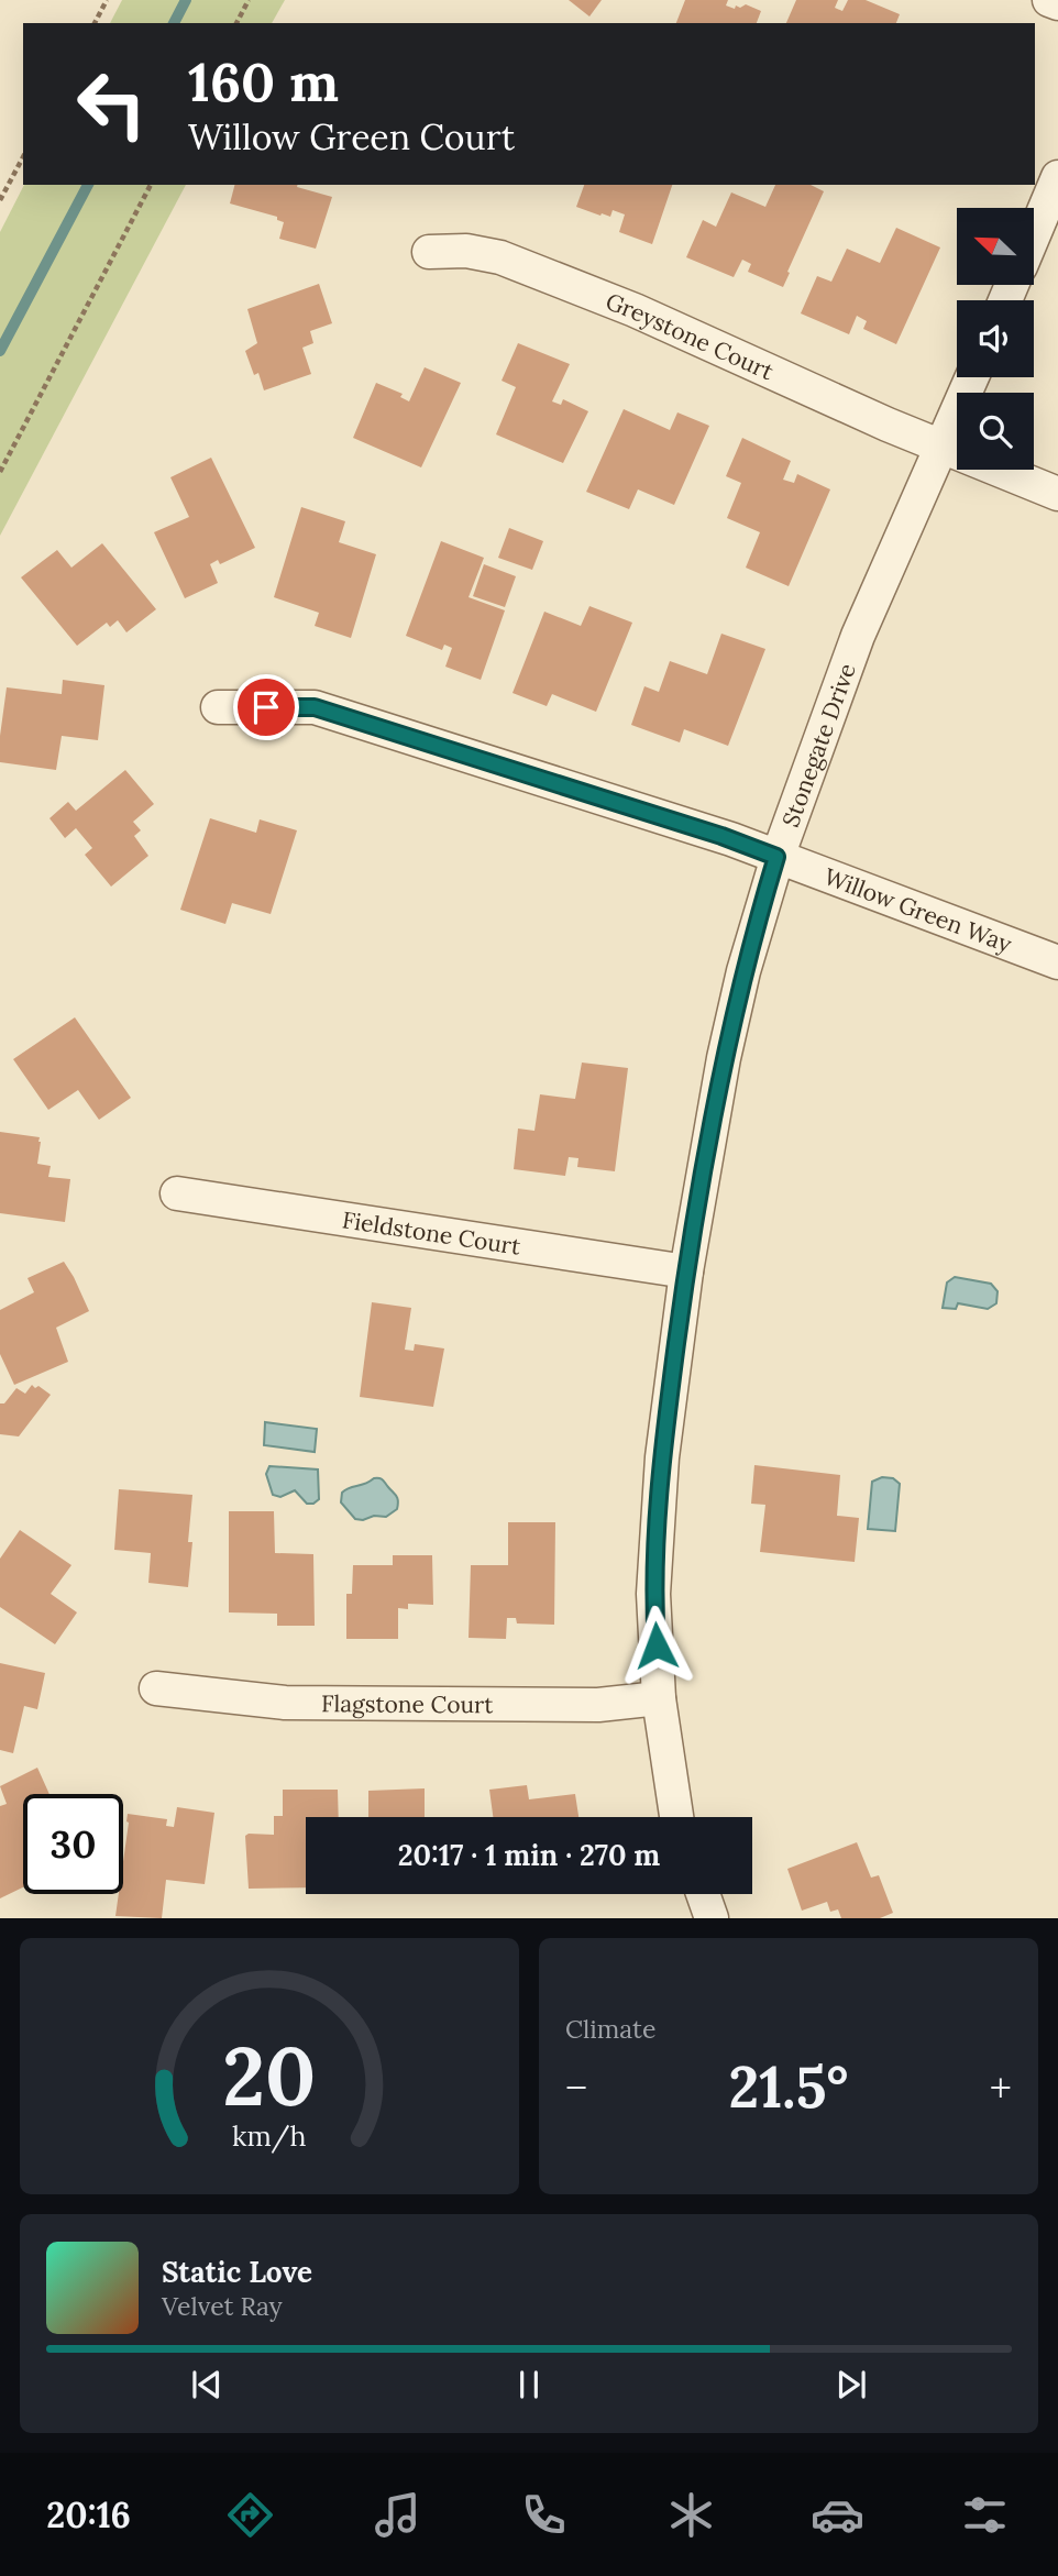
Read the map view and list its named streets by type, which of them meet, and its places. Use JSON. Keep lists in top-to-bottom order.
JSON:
{
  "streets": {
    "street": [
      "Greystone Court",
      "Stonegate Drive",
      "Willow Green Way",
      "Fieldstone Court",
      "Flagstone Court"
    ]
  },
  "crossings": [
    ["Greystone Court", "Stonegate Drive"],
    ["Stonegate Drive", "Willow Green Way"],
    ["Stonegate Drive", "Fieldstone Court"],
    ["Stonegate Drive", "Flagstone Court"]
  ],
  "north": "top left",
  "page": {
    "turn": ["160 m", "Willow Green Court"],
    "limit": "30",
    "trip": "20:17 · 1 min · 270 m",
    "tile": "Climate",
    "heat": ["−", "21.5°", "+"],
    "song": ["Static Love", "Velvet Ray"],
    "tabs": "20:16",
    "gauge": ["20", "km/h"]
  }
}
